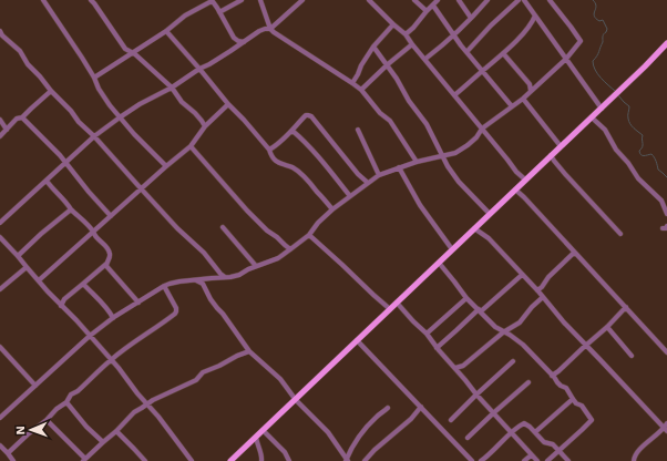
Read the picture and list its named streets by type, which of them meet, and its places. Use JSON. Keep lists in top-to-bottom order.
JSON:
{
  "north": "left"
}
